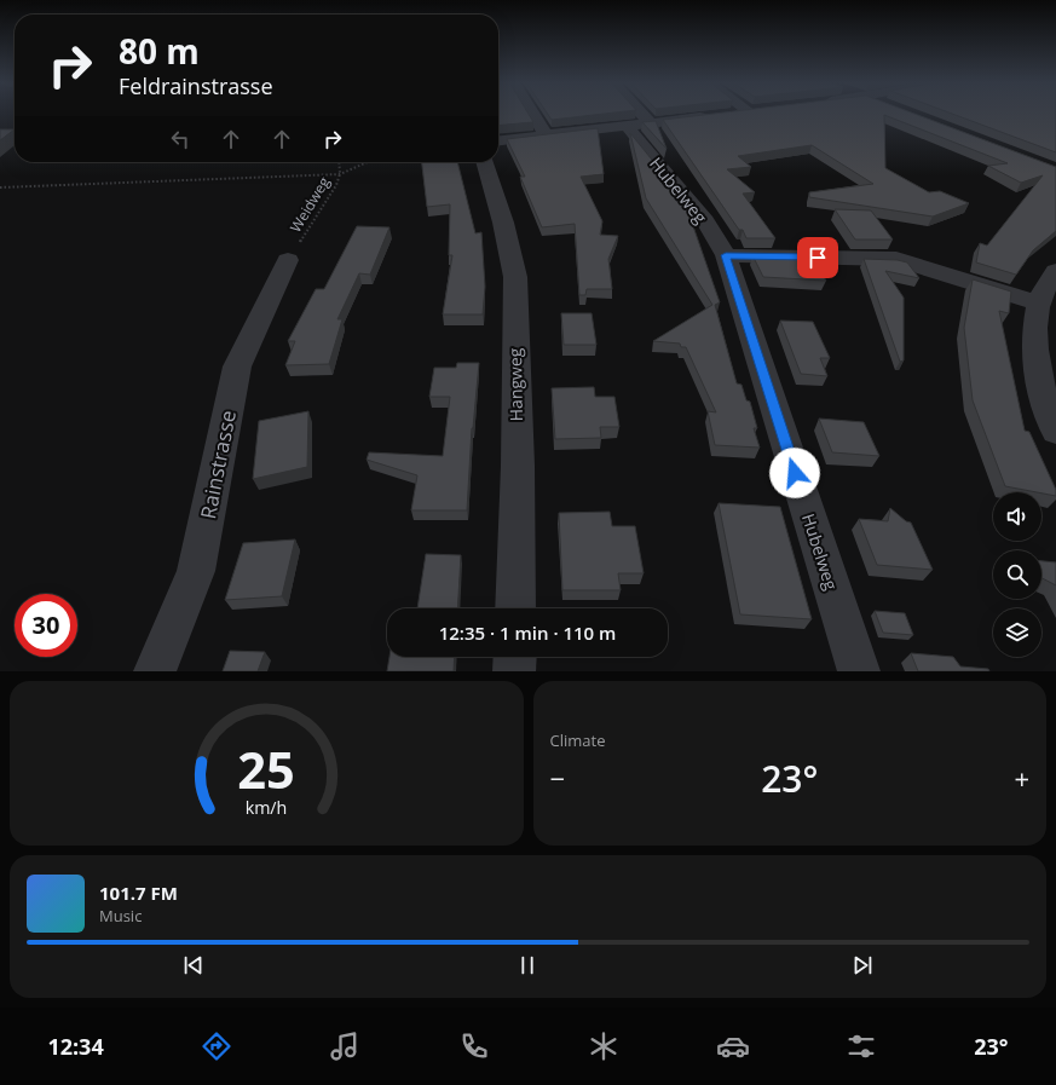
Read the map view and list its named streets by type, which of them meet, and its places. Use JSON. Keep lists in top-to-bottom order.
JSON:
{
  "streets": {
    "street": ["Hubelweg", "Hangweg", "Rainstrasse"],
    "path": ["Weidweg"]
  },
  "crossings": [
    ["Weidweg", "Rainstrasse"]
  ],
  "page": {
    "turn": ["80 m", "Feldrainstrasse"],
    "limit": "30",
    "trip": "12:35 · 1 min · 110 m",
    "tile": "Climate",
    "heat": ["−", "23°", "+"],
    "song": ["101.7 FM", "Music"],
    "tabs": ["12:34", "23°"],
    "gauge": ["25", "km/h"]
  }
}
